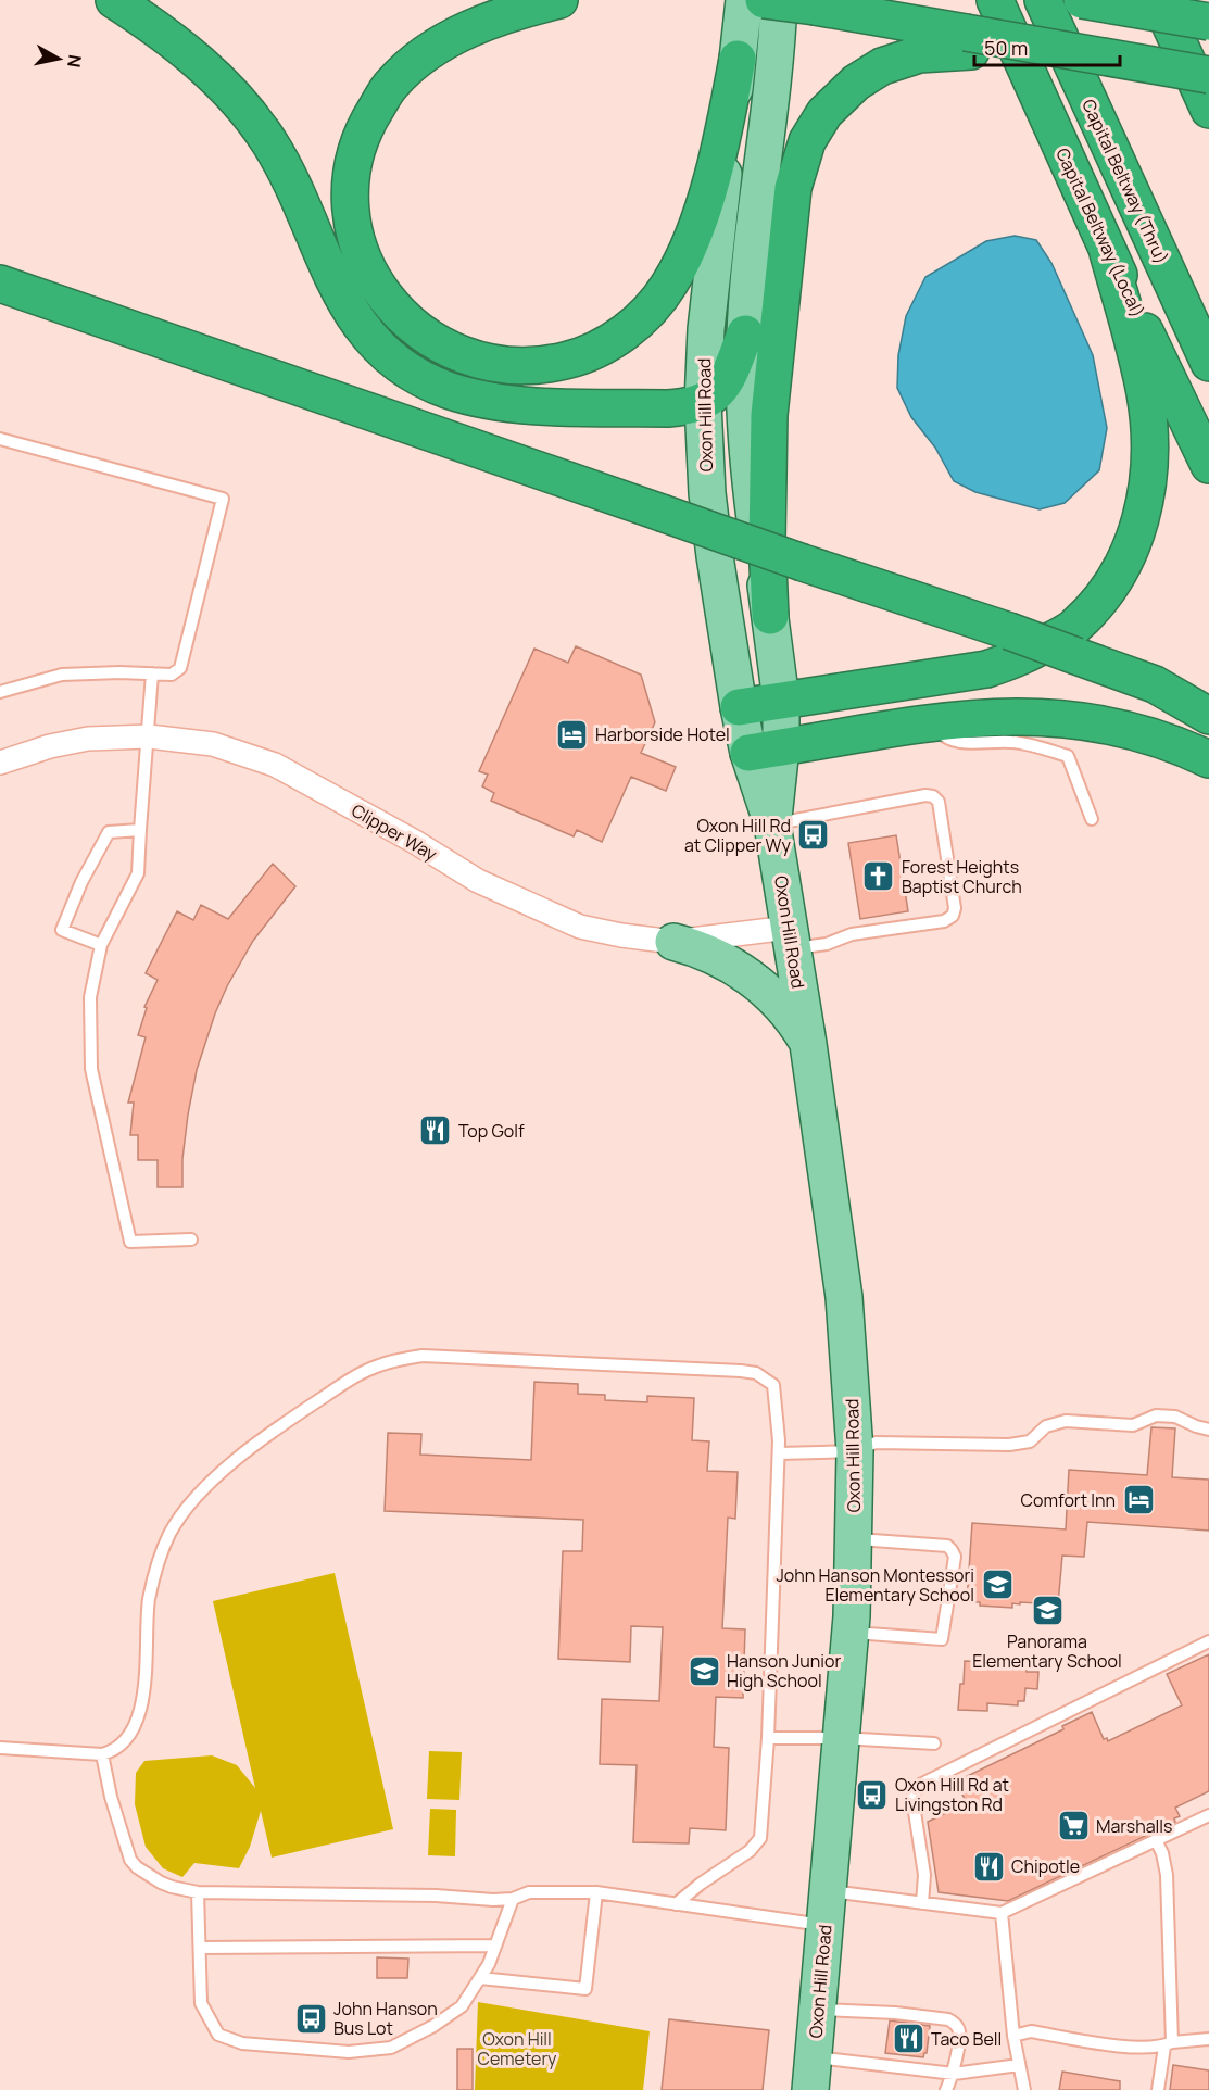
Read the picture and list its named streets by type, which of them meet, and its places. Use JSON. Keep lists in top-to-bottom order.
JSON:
{
  "streets": {
    "highway": ["Capital Beltway (Thru)", "Capital Beltway (Local)"],
    "main road": ["Oxon Hill Road"],
    "street": ["Clipper Way"]
  },
  "crossings": [
    ["Oxon Hill Road", "Clipper Way"]
  ],
  "parks": ["Oxon Hill Cemetery"],
  "places": {
    "hotel": ["Harborside Hotel", "Comfort Inn"],
    "bus stop": ["Oxon Hill Rd at Clipper Wy", "Oxon Hill Rd at Livingston Rd", "John Hanson Bus Lot"],
    "church": ["Forest Heights Baptist Church"],
    "restaurant": ["Top Golf", "Chipotle", "Taco Bell"],
    "school or university": ["John Hanson Montessori Elementary School", "Panorama Elementary School", "Hanson Junior High School"],
    "supermarket": ["Marshalls"]
  },
  "scale_bar": "50 m",
  "north": "right"
}
